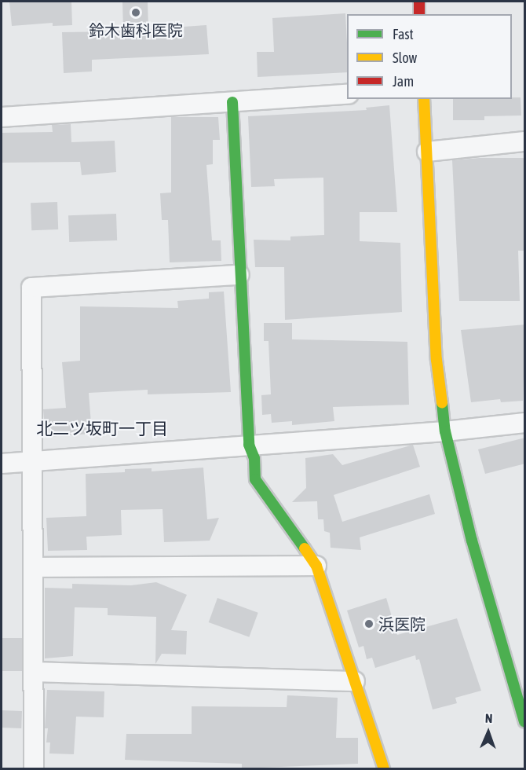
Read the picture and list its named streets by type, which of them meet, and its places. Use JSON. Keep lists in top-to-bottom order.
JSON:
{
  "districts": ["北二ツ坂町一丁目"],
  "places": ["鈴木歯科医院", "浜医院"],
  "legend": ["Fast", "Slow", "Jam"],
  "north": "top"
}
